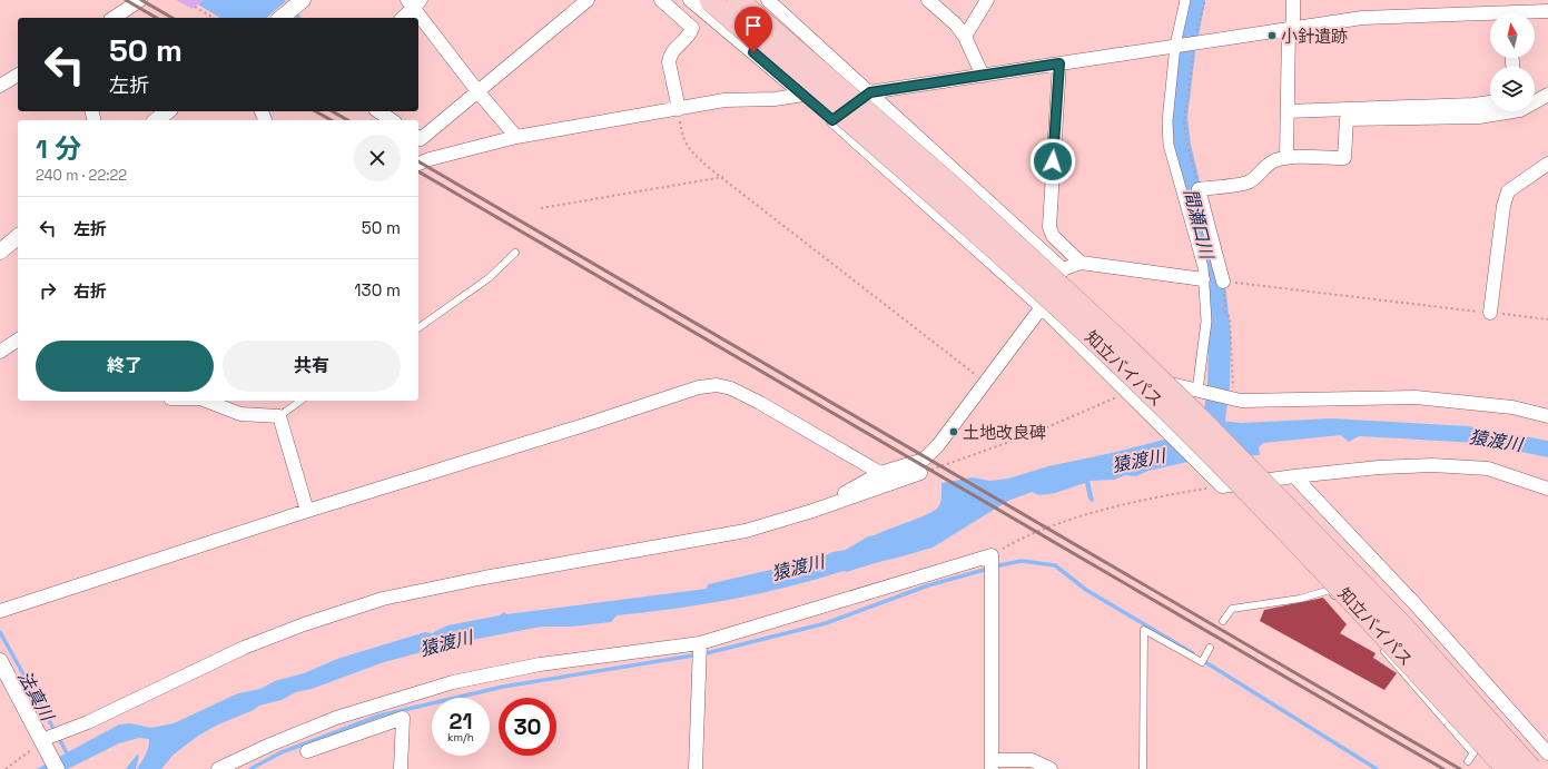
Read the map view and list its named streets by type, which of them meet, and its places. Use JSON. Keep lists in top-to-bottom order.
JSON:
{
  "streets": {
    "highway": ["知立バイパス"]
  },
  "water": ["間瀬口川", "猿渡川", "法真川"],
  "places": ["小針遺跡", "土地改良碑"],
  "north": "top",
  "page": {
    "turn": ["50 m", "左折"],
    "heading": ["1 分", "240 m · 22:22"],
    "list": [
      {
        "name": "左折",
        "value": "50 m"
      },
      {
        "name": "右折",
        "value": "130 m"
      }
    ],
    "buttons": ["終了", "共有"],
    "speed": "21 km/h",
    "limit": "30"
  }
}
